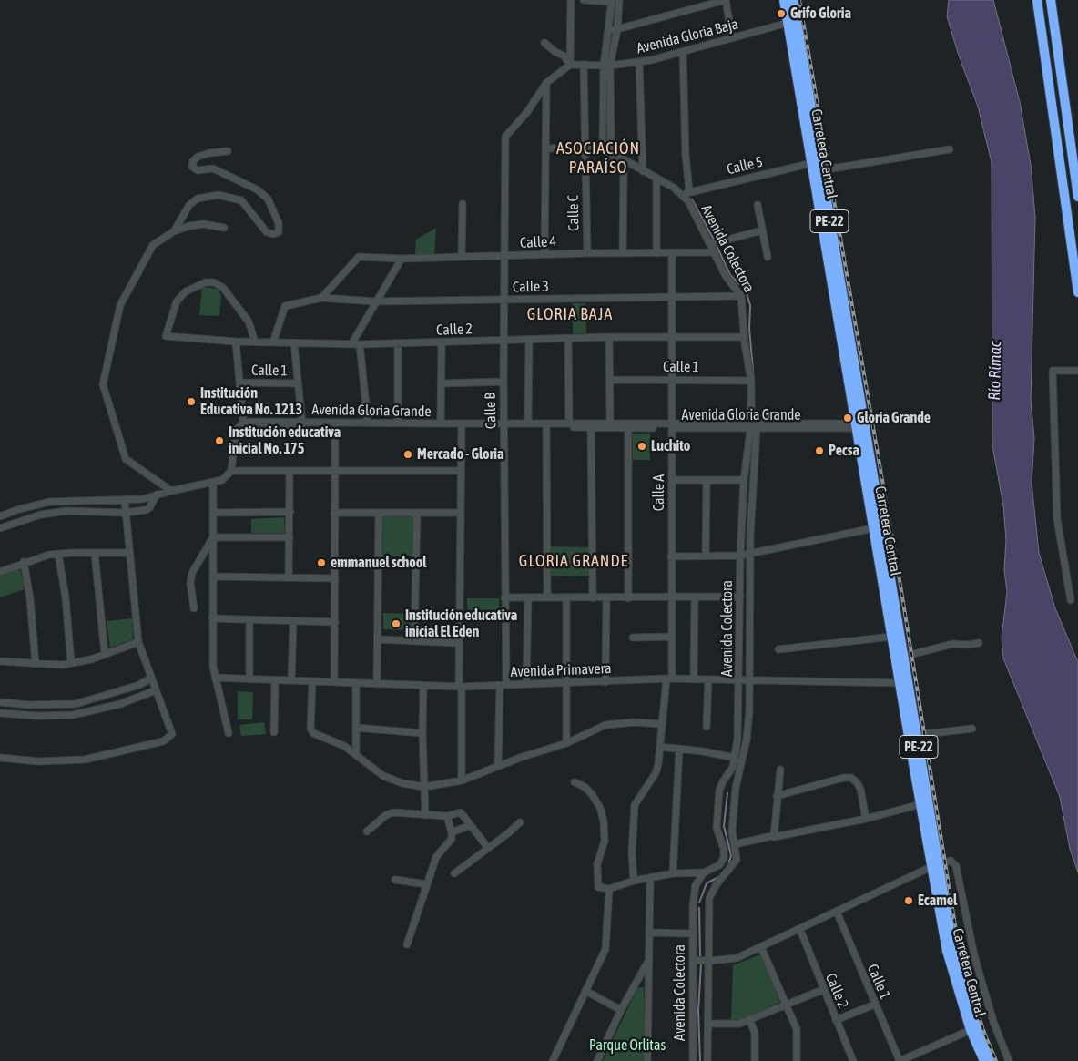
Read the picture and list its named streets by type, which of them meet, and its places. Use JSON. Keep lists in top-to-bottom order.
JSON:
{
  "streets": {
    "highway": ["Carretera Central", "PE-22"],
    "street": [
      "Avenida Gloria Baja",
      "Calle 5",
      "Calle C",
      "Calle 4",
      "Avenida Colectora",
      "Calle 3",
      "Calle 2",
      "Calle 1",
      "Avenida Gloria Grande",
      "Calle B",
      "Calle A",
      "Avenida Primavera"
    ]
  },
  "crossings": [
    ["Avenida Gloria Baja", "Carretera Central"],
    ["Avenida Gloria Baja", "Calle C"],
    ["Carretera Central", "Calle 5"],
    ["Carretera Central", "Avenida Gloria Grande"],
    ["Carretera Central", "Avenida Primavera"],
    ["Calle 5", "Avenida Colectora"],
    ["Calle C", "Calle 4"],
    ["Calle 4", "Avenida Colectora"],
    ["Calle 4", "Calle 3"],
    ["Calle 4", "Calle B"],
    ["Calle 4", "Calle A"],
    ["Avenida Colectora", "Calle 3"],
    ["Avenida Colectora", "Calle 2"],
    ["Avenida Colectora", "Calle 1"],
    ["Avenida Colectora", "Avenida Gloria Grande"],
    ["Avenida Colectora", "Avenida Primavera"],
    ["Calle 3", "Calle 2"],
    ["Calle 3", "Calle B"],
    ["Calle 3", "Calle A"],
    ["Calle 2", "Calle B"],
    ["Calle 2", "Calle A"],
    ["Calle 1", "Calle A"],
    ["Avenida Gloria Grande", "Calle B"],
    ["Avenida Gloria Grande", "Calle A"],
    ["Calle B", "Avenida Primavera"],
    ["Calle A", "Avenida Primavera"]
  ],
  "districts": ["ASOCIACIÓN PARAÍSO", "GLORIA BAJA", "GLORIA GRANDE"],
  "water": ["Río Rímac"],
  "parks": ["Parque Orlitas"],
  "places": [
    "Grifo Gloria",
    "Institución Educativa No. 1213",
    "Gloria Grande",
    "Institución educativa inicial No. 175",
    "Luchito",
    "Pecsa",
    "Mercado - Gloria",
    "emmanuel school",
    "Institución educativa inicial El Eden",
    "Ecamel"
  ]
}
